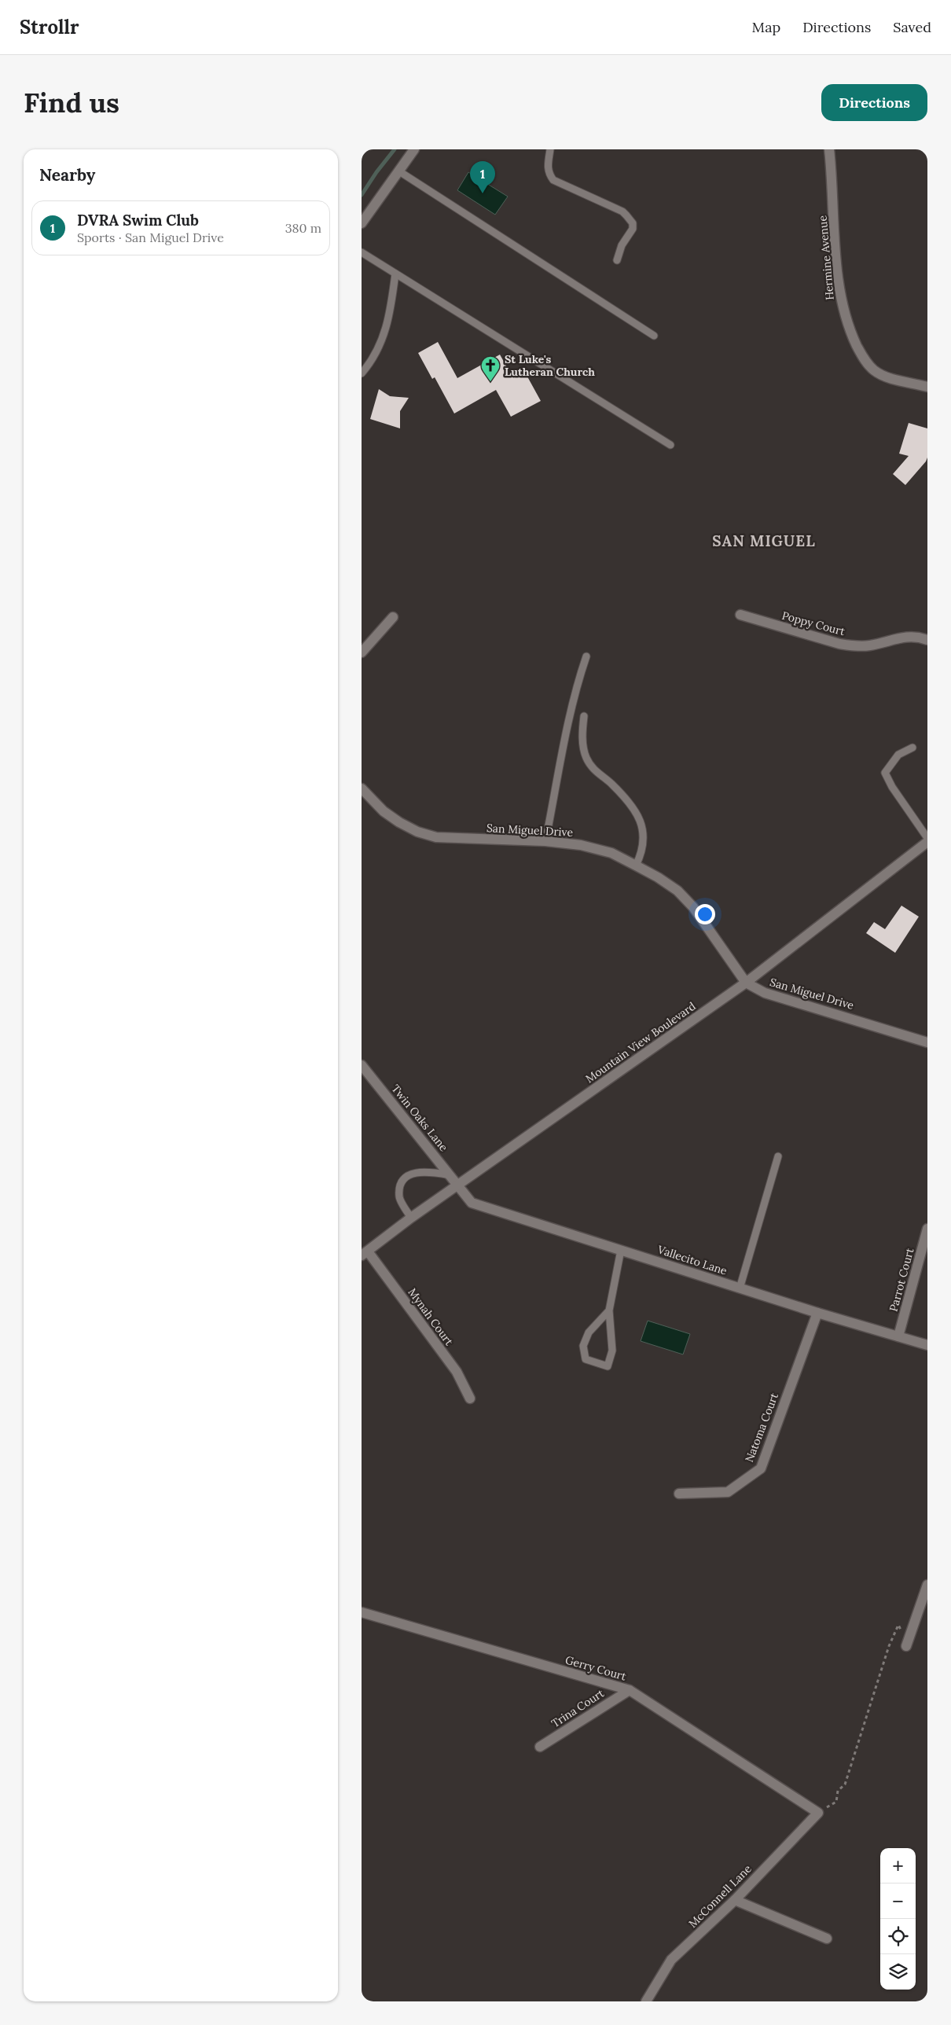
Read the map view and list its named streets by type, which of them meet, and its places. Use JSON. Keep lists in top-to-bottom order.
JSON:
{
  "streets": {
    "street": [
      "Hermine Avenue",
      "Poppy Court",
      "San Miguel Drive",
      "Mountain View Boulevard",
      "Twin Oaks Lane",
      "Vallecito Lane",
      "Parrot Court",
      "Mynah Court",
      "Natoma Court",
      "Gerry Court",
      "Trina Court",
      "McConnell Lane"
    ]
  },
  "crossings": [
    ["San Miguel Drive", "Mountain View Boulevard"],
    ["Mountain View Boulevard", "Twin Oaks Lane"],
    ["Mountain View Boulevard", "Vallecito Lane"],
    ["Mountain View Boulevard", "Mynah Court"],
    ["Twin Oaks Lane", "Vallecito Lane"],
    ["Vallecito Lane", "Parrot Court"],
    ["Vallecito Lane", "Natoma Court"],
    ["Gerry Court", "Trina Court"],
    ["Gerry Court", "McConnell Lane"]
  ],
  "districts": ["SAN MIGUEL"],
  "places": {
    "church": ["St Luke's Lutheran Church"]
  },
  "page": {
    "header": "Strollr",
    "nav": ["Map", "Directions", "Saved"],
    "buttons": "Directions",
    "title": "Find us",
    "heading": "Nearby",
    "pins": "1",
    "list": [
      {
        "mark": "1",
        "name": "DVRA Swim Club",
        "note": "Sports · San Miguel Drive",
        "value": "380 m"
      }
    ],
    "map_buttons": ["+", "−"]
  }
}
